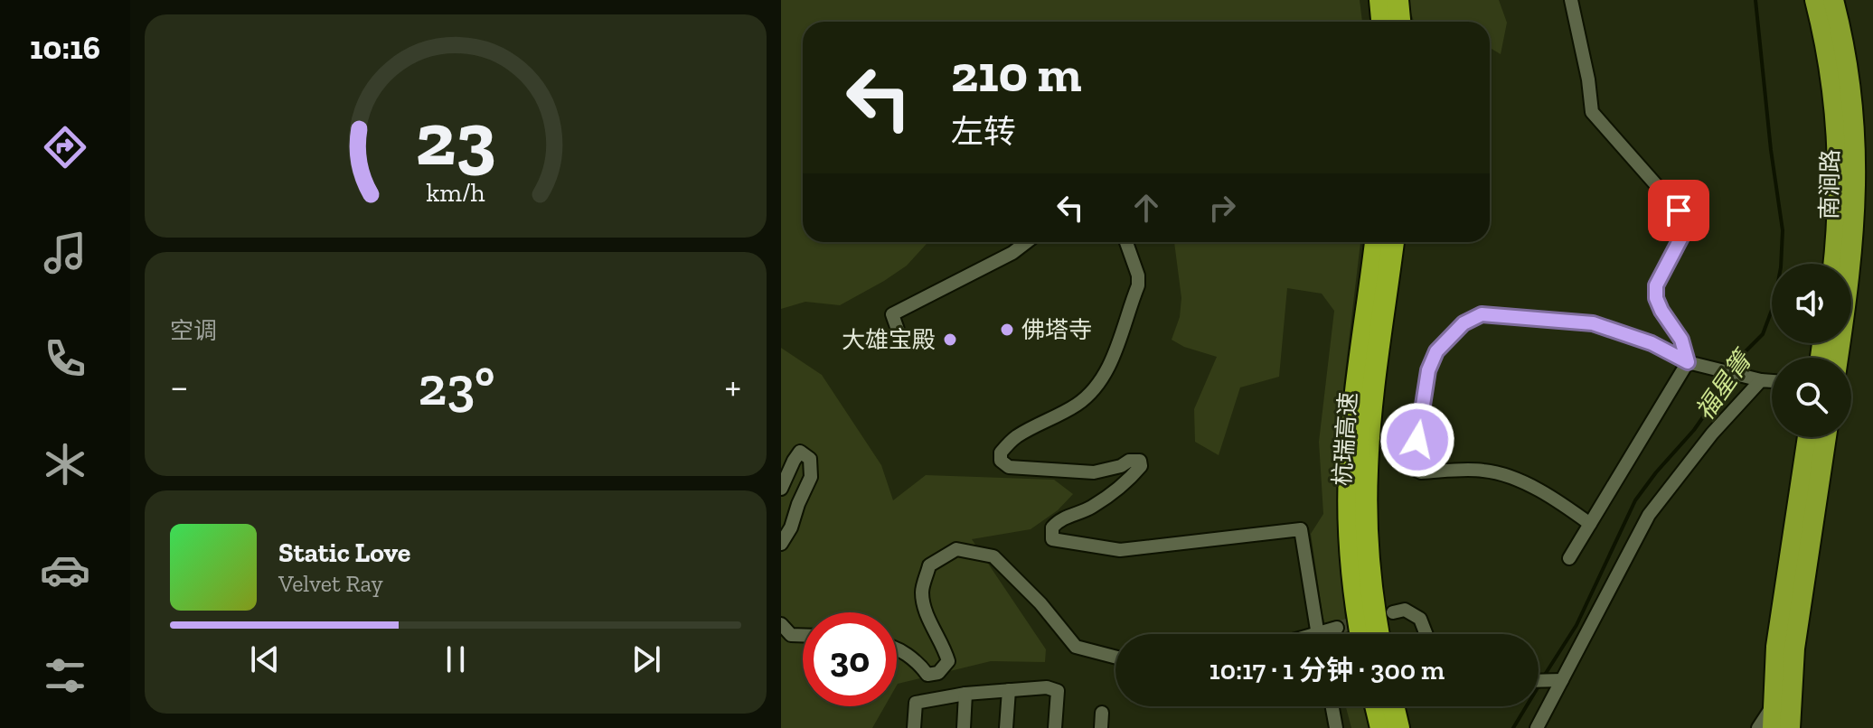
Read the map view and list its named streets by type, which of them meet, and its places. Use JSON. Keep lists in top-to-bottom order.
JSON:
{
  "streets": {
    "highway": ["南涧路", "杭瑞高速"]
  },
  "water": ["福星箐"],
  "places": ["佛塔寺", "大雄宝殿"],
  "page": {
    "tabs": "10:16",
    "turn": ["210 m", "左转"],
    "tile": "空调",
    "heat": ["−", "23°", "+"],
    "song": ["Static Love", "Velvet Ray"],
    "limit": "30",
    "trip": "10:17 · 1 分钟 · 300 m",
    "gauge": ["23", "km/h"]
  }
}
